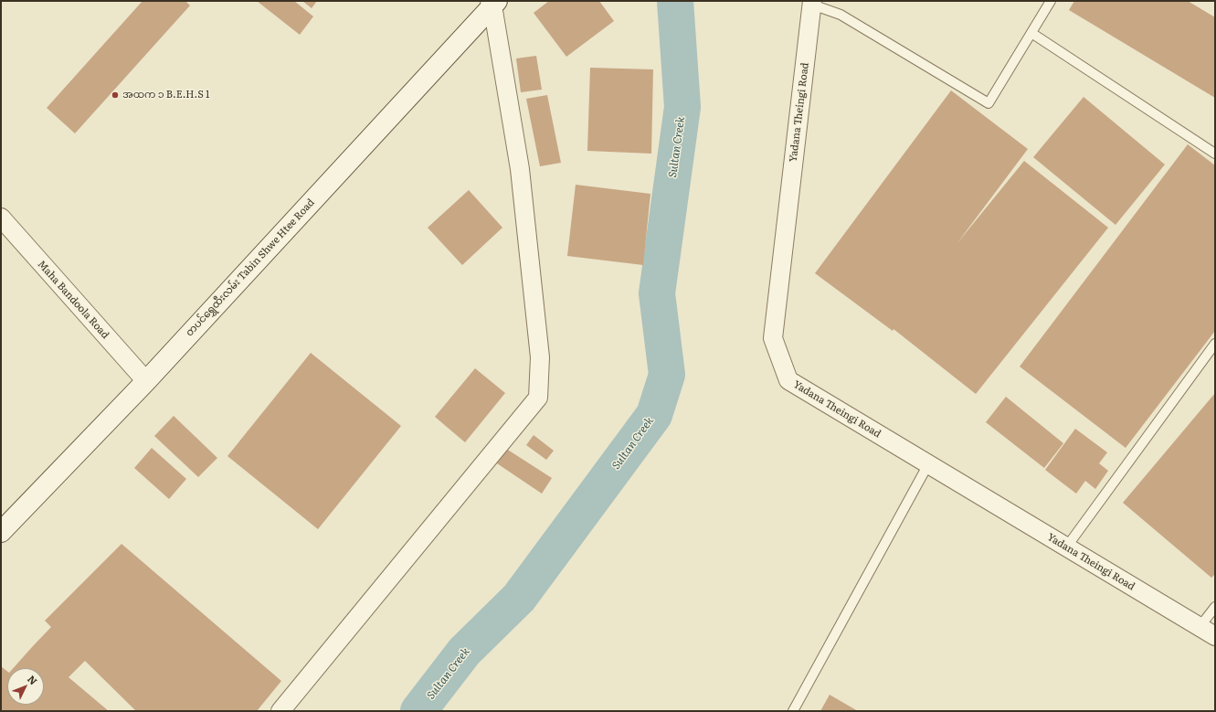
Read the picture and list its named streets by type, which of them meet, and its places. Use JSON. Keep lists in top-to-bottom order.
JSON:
{
  "streets": {
    "main road": ["တပင်ရွှေထီးလမ်း Tabin Shwe Htee Road"],
    "street": ["Yadana Theingi Road", "Maha Bandoola Road"]
  },
  "crossings": [
    ["တပင်ရွှေထီးလမ်း Tabin Shwe Htee Road", "Maha Bandoola Road"]
  ],
  "water": ["Sultan Creek"],
  "places": ["အထက ၁ B.E.H.S 1"],
  "north": "top right"
}
